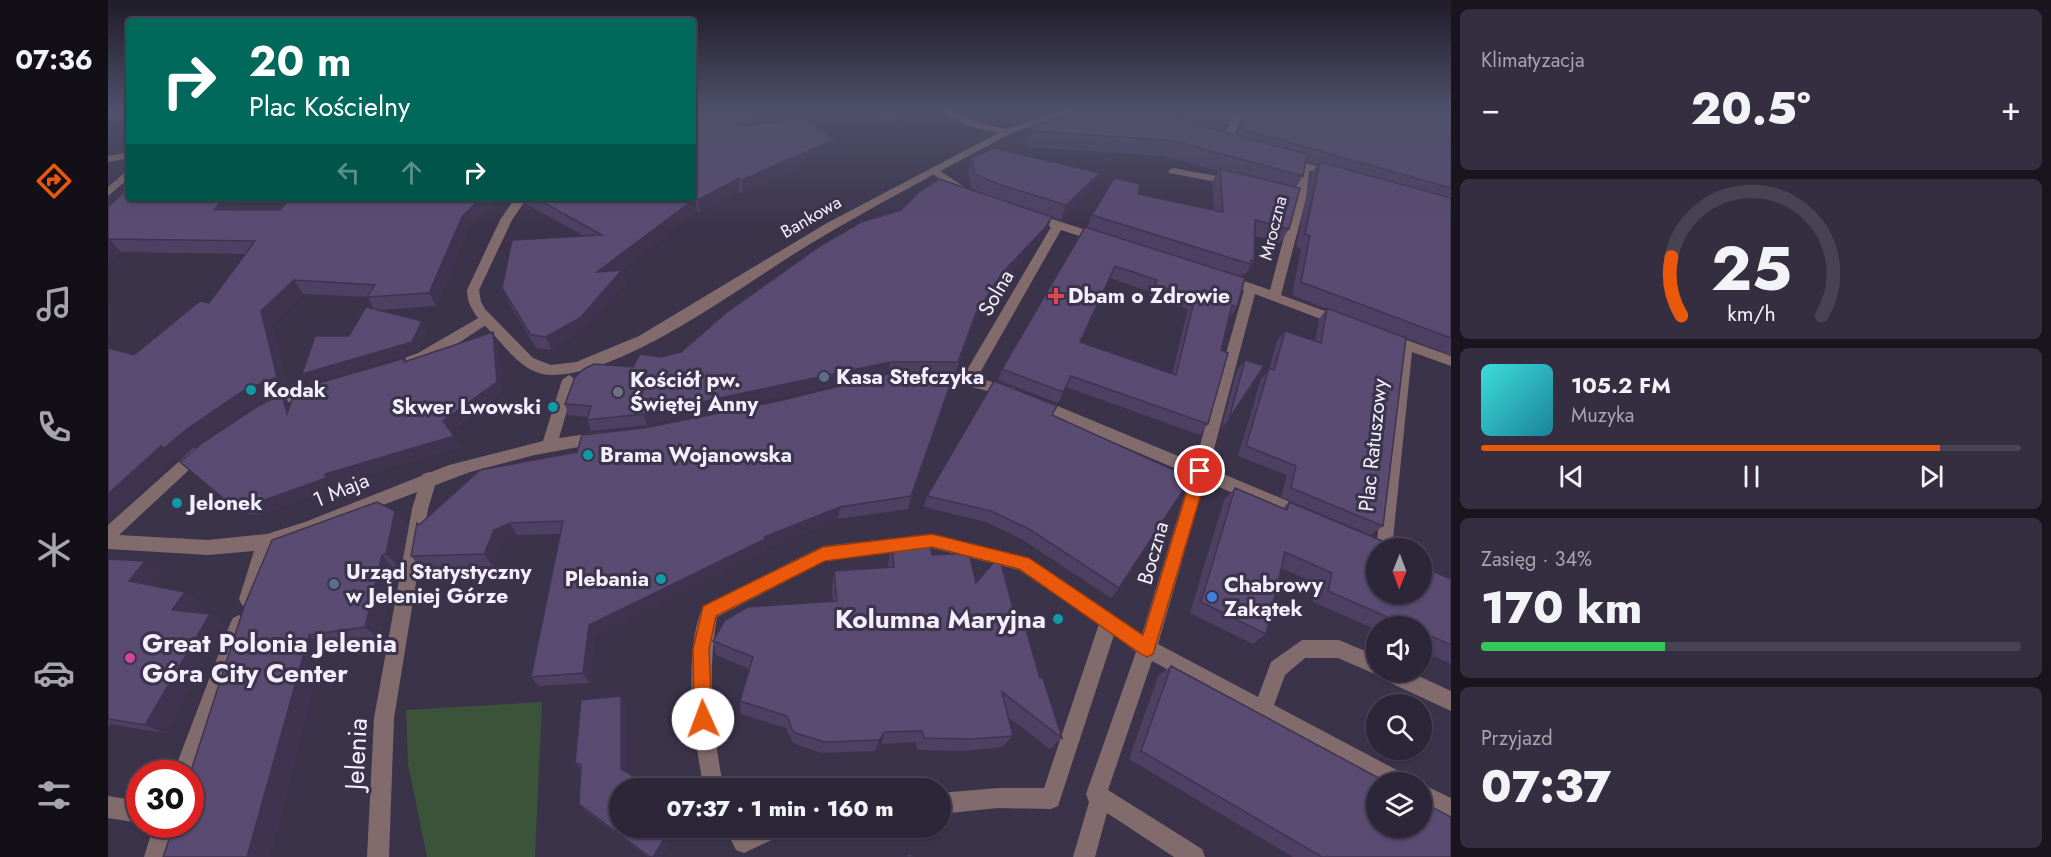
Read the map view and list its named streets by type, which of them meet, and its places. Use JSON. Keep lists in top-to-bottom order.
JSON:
{
  "streets": {
    "street": [
      "Bankowa",
      "Mroczna",
      "Solna",
      "Plac Ratuszowy",
      "1 Maja",
      "Boczna",
      "Jelenia"
    ]
  },
  "crossings": [
    ["1 Maja", "Jelenia"]
  ],
  "places": {
    "health": ["Dbam o Zdrowie"],
    "other": [
      "Kasa Stefczyka",
      "Kodak",
      "Kościół pw. Świętej Anny",
      "Skwer Lwowski",
      "Brama Wojanowska",
      "Jelonek",
      "Plebania",
      "Urząd Statystyczny w Jeleniej Górze",
      "Chabrowy Zakątek",
      "Kolumna Maryjna",
      "Great Polonia Jelenia Góra City Center"
    ]
  },
  "north": "bottom",
  "page": {
    "tabs": "07:36",
    "tile": [
      "Klimatyzacja",
      ["Zasięg · 34%", "170 km"],
      ["Przyjazd", "07:37"]
    ],
    "turn": ["20 m", "Plac Kościelny"],
    "heat": ["−", "20.5°", "+"],
    "song": ["105.2 FM", "Muzyka"],
    "limit": "30",
    "trip": "07:37 · 1 min · 160 m",
    "gauge": ["25", "km/h"]
  }
}
